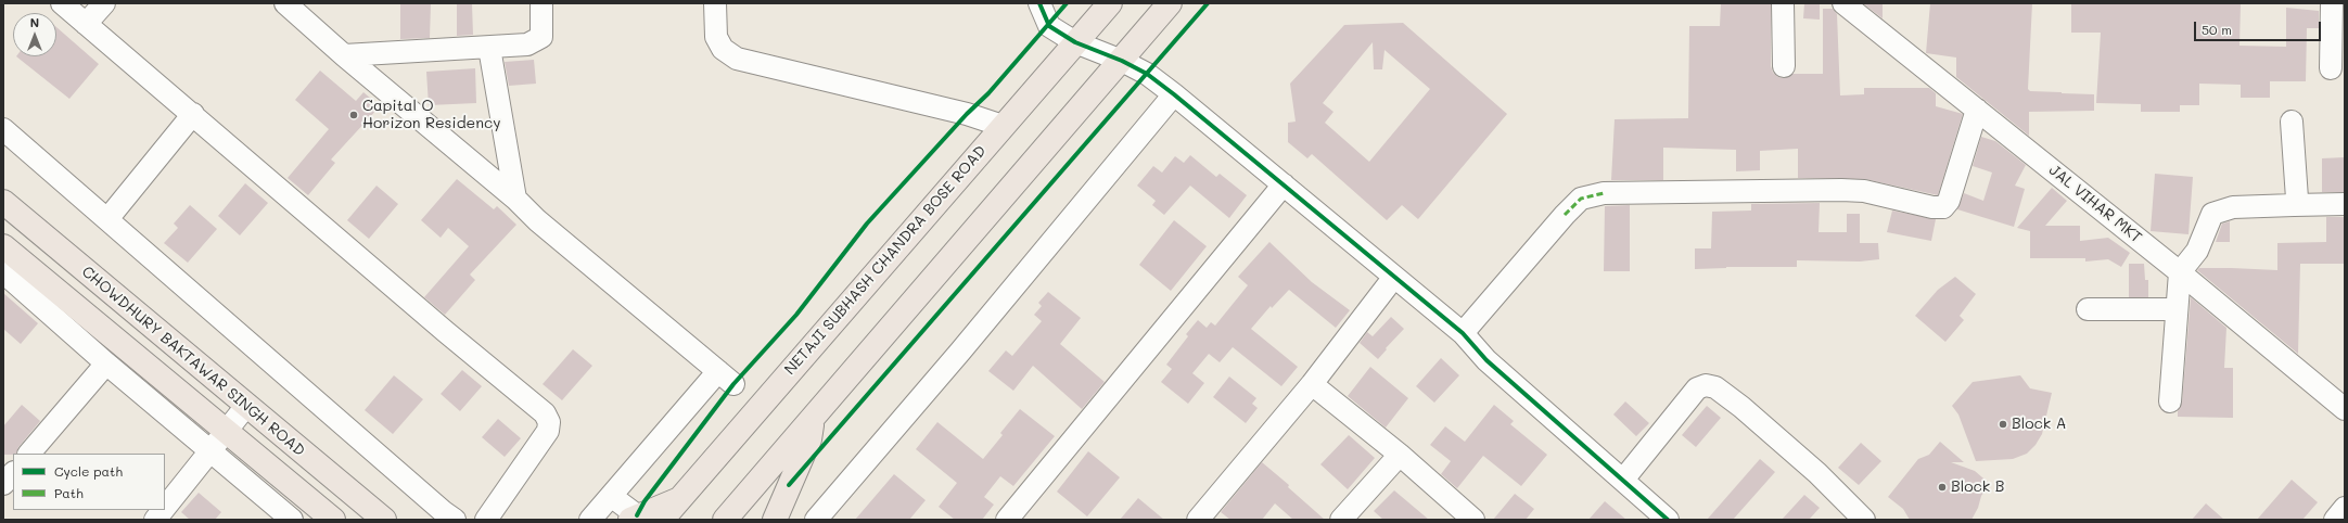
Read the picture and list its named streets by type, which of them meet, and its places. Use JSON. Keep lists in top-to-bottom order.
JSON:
{
  "streets": {
    "main road": ["NETAJI SUBHASH CHANDRA BOSE ROAD", "CHOWDHURY BAKTAWAR SINGH ROAD"],
    "street": ["JAL VIHAR MKT"]
  },
  "places": ["Capital O Horizon Residency", "Block A", "Block B"],
  "legend": ["Cycle path", "Path"],
  "scale_bar": "50 m",
  "north": "top"
}
